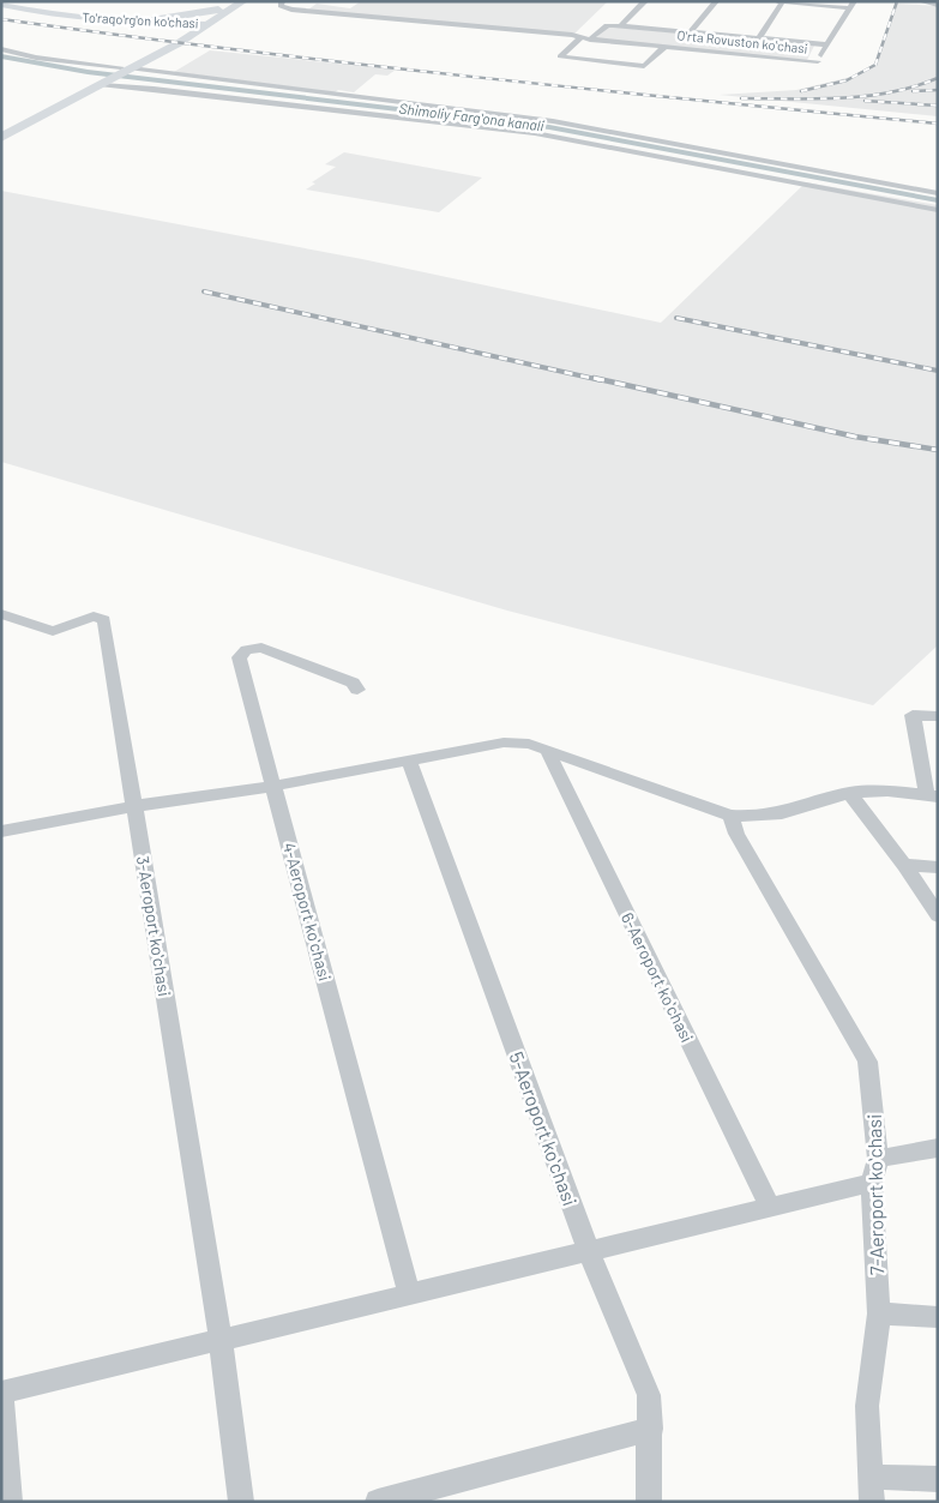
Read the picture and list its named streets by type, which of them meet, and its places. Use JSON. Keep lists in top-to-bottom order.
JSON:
{
  "streets": {
    "main road": ["To'raqo'rg'on ko'chasi"],
    "street": [
      "Oʻrta Rovuston koʻchasi",
      "4-Aeroport koʻchasi",
      "3-Aeroport koʻchasi",
      "6-Aeroport koʻchasi",
      "5-Aeroport koʻchasi",
      "7-Aeroport koʻchasi"
    ]
  },
  "water": ["Shimoliy Fargʻona kanali"]
}
